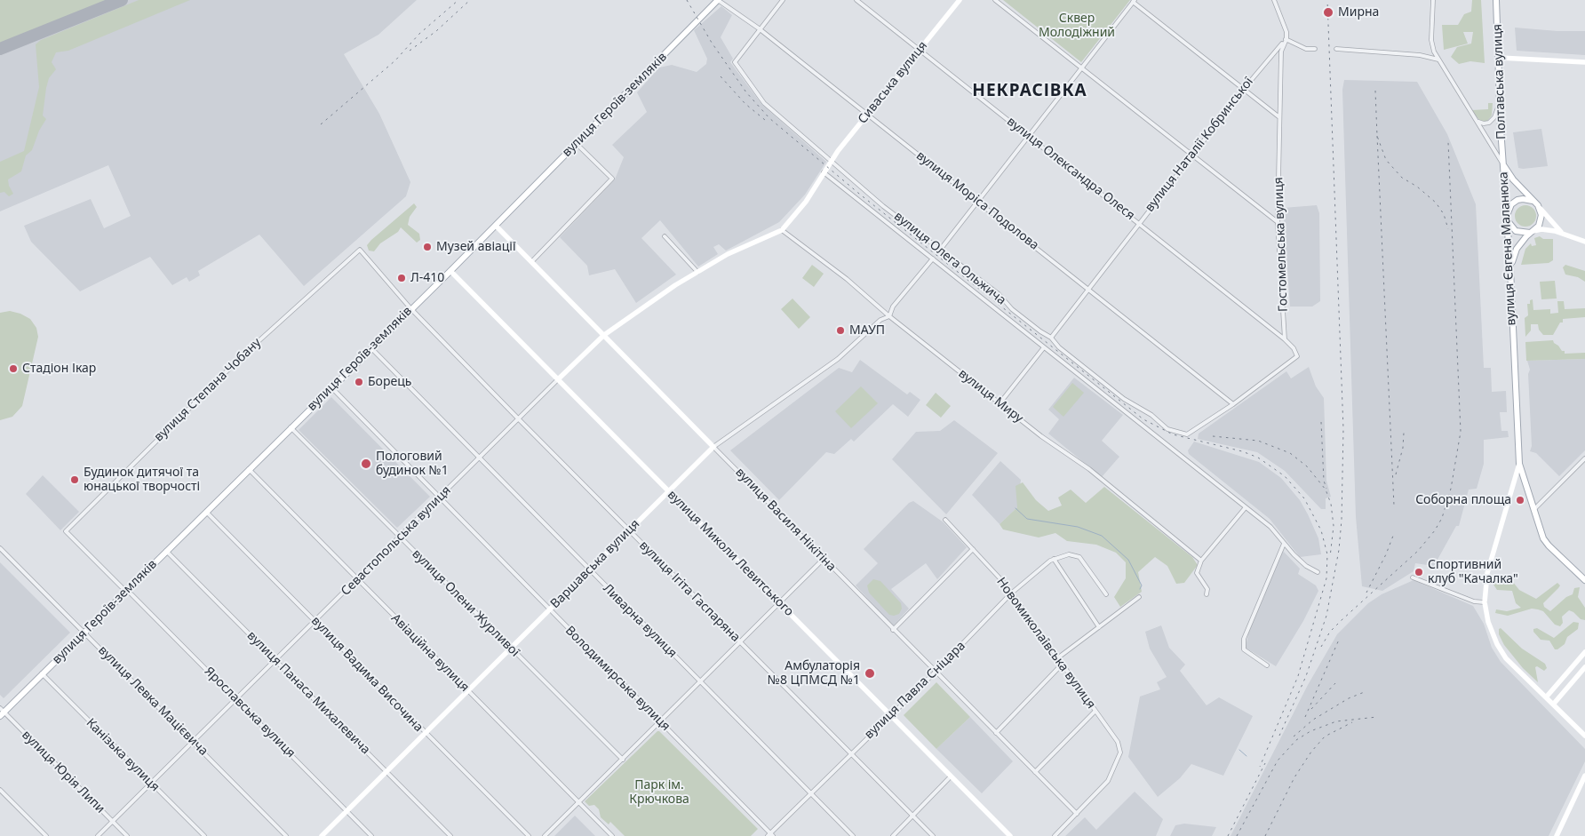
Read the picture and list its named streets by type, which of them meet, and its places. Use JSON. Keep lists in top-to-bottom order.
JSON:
{
  "streets": {
    "main road": ["Полтавська вулиця", "вулиця Героїв-земляків", "вулиця Євгена Маланюка"],
    "street": [
      "Сиваська вулиця",
      "вулиця Наталії Кобринської",
      "вулиця Олександра Олеся",
      "вулиця Моріса Подолова",
      "Гостомельська вулиця",
      "вулиця Олега Ольжича",
      "вулиця Степана Чобану",
      "вулиця Миру",
      "вулиця Василя Нікітіна",
      "Севастопольська вулиця",
      "вулиця Миколи Левитського",
      "Варшавська вулиця",
      "вулиця Ігіта Гаспаряна",
      "вулиця Олени Журливої",
      "Ливарна вулиця",
      "Новомиколаївська вулиця",
      "Авіаційна вулиця",
      "вулиця Вадима Височина",
      "Володимирська вулиця",
      "вулиця Павла Сніцара",
      "вулиця Панаса Михалевича",
      "вулиця Левка Мацієвича",
      "Ярославська вулиця",
      "Канізька вулиця",
      "вулиця Юрія Липи"
    ]
  },
  "crossings": [
    ["Полтавська вулиця", "вулиця Євгена Маланюка"],
    ["Сиваська вулиця", "вулиця Олександра Олеся"],
    ["Сиваська вулиця", "вулиця Моріса Подолова"],
    ["Сиваська вулиця", "вулиця Олега Ольжича"],
    ["Сиваська вулиця", "Севастопольська вулиця"],
    ["вулиця Героїв-земляків", "вулиця Моріса Подолова"],
    ["вулиця Героїв-земляків", "вулиця Степана Чобану"],
    ["вулиця Героїв-земляків", "вулиця Василя Нікітіна"],
    ["вулиця Героїв-земляків", "вулиця Миколи Левитського"],
    ["вулиця Героїв-земляків", "вулиця Ігіта Гаспаряна"],
    ["вулиця Героїв-земляків", "вулиця Олени Журливої"],
    ["вулиця Героїв-земляків", "Ливарна вулиця"],
    ["вулиця Героїв-земляків", "Авіаційна вулиця"],
    ["вулиця Героїв-земляків", "вулиця Вадима Височина"],
    ["вулиця Героїв-земляків", "Володимирська вулиця"],
    ["вулиця Героїв-земляків", "вулиця Панаса Михалевича"],
    ["вулиця Героїв-земляків", "вулиця Левка Мацієвича"],
    ["вулиця Героїв-земляків", "Ярославська вулиця"],
    ["вулиця Героїв-земляків", "Канізька вулиця"],
    ["вулиця Героїв-земляків", "вулиця Юрія Липи"],
    ["вулиця Наталії Кобринської", "вулиця Олександра Олеся"],
    ["вулиця Наталії Кобринської", "вулиця Моріса Подолова"],
    ["вулиця Наталії Кобринської", "Гостомельська вулиця"],
    ["вулиця Наталії Кобринської", "вулиця Олега Ольжича"],
    ["вулиця Олександра Олеся", "Гостомельська вулиця"],
    ["вулиця Моріса Подолова", "вулиця Олега Ольжича"],
    ["вулиця Олега Ольжича", "Севастопольська вулиця"],
    ["вулиця Степана Чобану", "вулиця Ігіта Гаспаряна"],
    ["вулиця Степана Чобану", "Ярославська вулиця"],
    ["вулиця Миру", "Севастопольська вулиця"],
    ["вулиця Миру", "Варшавська вулиця"],
    ["вулиця Василя Нікітіна", "Севастопольська вулиця"],
    ["вулиця Василя Нікітіна", "Варшавська вулиця"],
    ["вулиця Василя Нікітіна", "Новомиколаївська вулиця"],
    ["вулиця Василя Нікітіна", "вулиця Павла Сніцара"],
    ["Севастопольська вулиця", "вулиця Миколи Левитського"],
    ["Севастопольська вулиця", "вулиця Ігіта Гаспаряна"],
    ["Севастопольська вулиця", "вулиця Олени Журливої"],
    ["Севастопольська вулиця", "Ливарна вулиця"],
    ["Севастопольська вулиця", "Авіаційна вулиця"],
    ["Севастопольська вулиця", "вулиця Вадима Височина"],
    ["Севастопольська вулиця", "Володимирська вулиця"],
    ["Севастопольська вулиця", "вулиця Панаса Михалевича"],
    ["Севастопольська вулиця", "вулиця Левка Мацієвича"],
    ["Севастопольська вулиця", "Ярославська вулиця"],
    ["Севастопольська вулиця", "Канізька вулиця"],
    ["Севастопольська вулиця", "вулиця Юрія Липи"],
    ["вулиця Миколи Левитського", "Варшавська вулиця"],
    ["вулиця Миколи Левитського", "вулиця Павла Сніцара"],
    ["Варшавська вулиця", "вулиця Ігіта Гаспаряна"],
    ["Варшавська вулиця", "вулиця Олени Журливої"],
    ["Варшавська вулиця", "Ливарна вулиця"],
    ["Варшавська вулиця", "Авіаційна вулиця"],
    ["Варшавська вулиця", "вулиця Вадима Височина"],
    ["Варшавська вулиця", "Володимирська вулиця"],
    ["Варшавська вулиця", "вулиця Панаса Михалевича"],
    ["Варшавська вулиця", "Ярославська вулиця"],
    ["вулиця Ігіта Гаспаряна", "вулиця Павла Сніцара"],
    ["Ливарна вулиця", "вулиця Павла Сніцара"],
    ["Новомиколаївська вулиця", "вулиця Павла Сніцара"],
    ["Володимирська вулиця", "вулиця Павла Сніцара"]
  ],
  "districts": ["НЕКРАСІВКА"],
  "parks": ["Сквер Молодіжний", "Парк ім. Крючкова"],
  "places": [
    "Мирна",
    "Музей авіації",
    "Л-410",
    "МАУП",
    "Стадіон Ікар",
    "Борець",
    "Пологовий будинок №1",
    "Будинок дитячої та юнацької творчості",
    "Соборна площа",
    "Спортивний клуб \"Качалка\"",
    "Амбулаторія №8 ЦПМСД №1"
  ]
}
